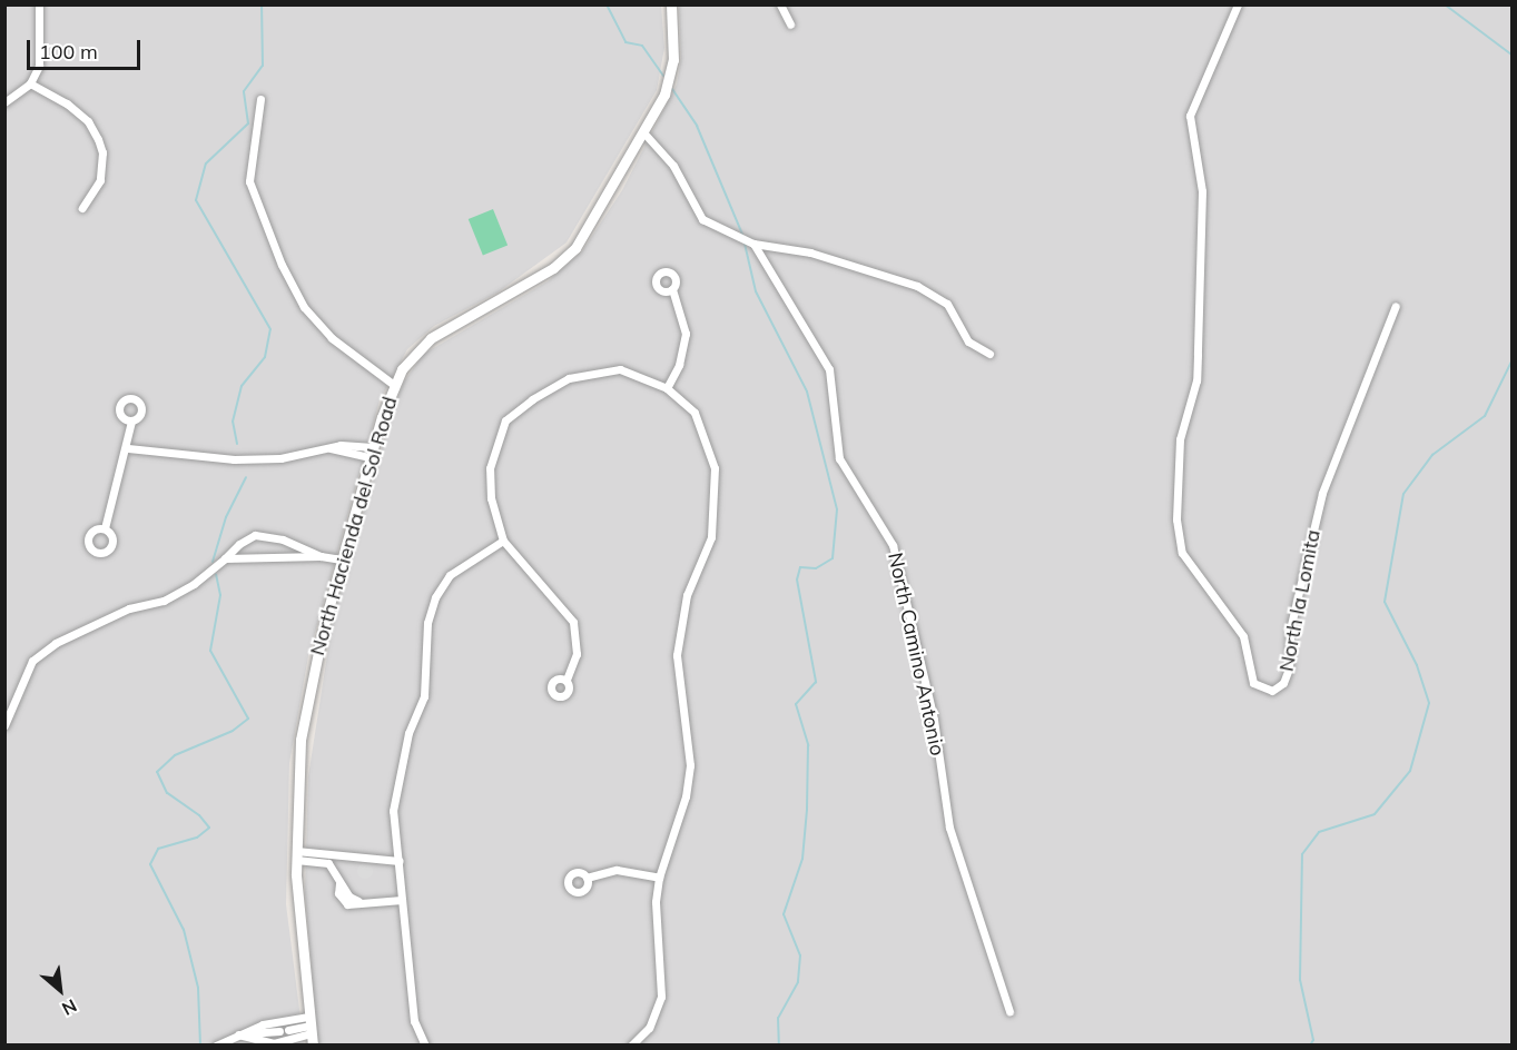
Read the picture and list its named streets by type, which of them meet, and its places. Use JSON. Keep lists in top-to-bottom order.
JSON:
{
  "streets": {
    "street": ["North Hacienda del Sol Road", "North la Lomita", "North Camino Antonio"]
  },
  "scale_bar": "100 m",
  "north": "bottom right"
}
